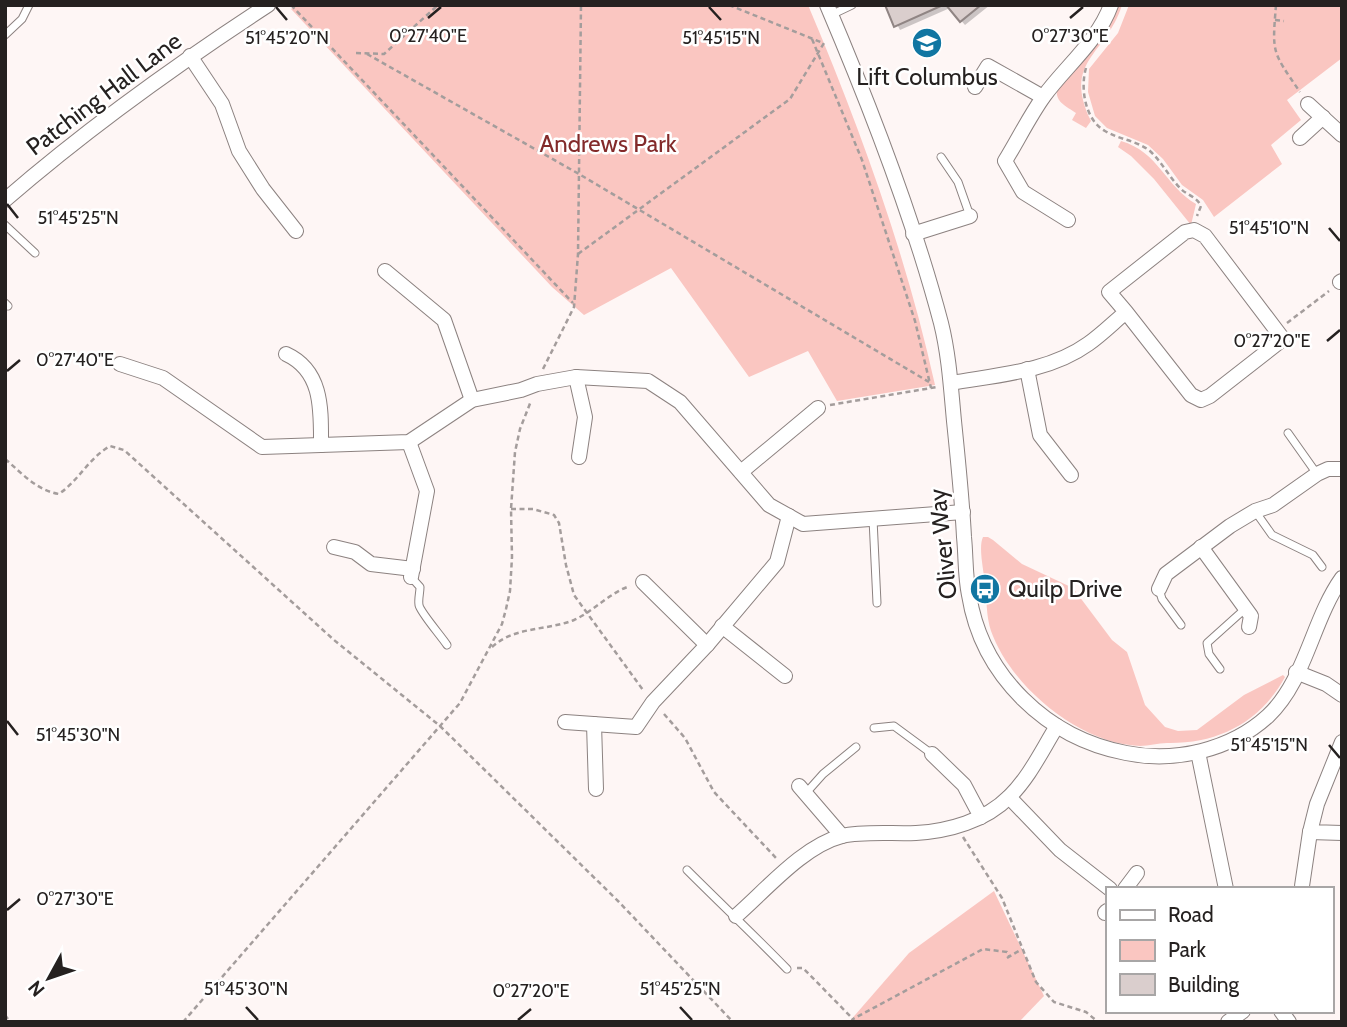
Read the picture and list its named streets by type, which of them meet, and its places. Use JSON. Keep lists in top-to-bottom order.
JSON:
{
  "streets": {
    "street": ["Patching Hall Lane", "Oliver Way"]
  },
  "parks": ["Andrews Park"],
  "places": {
    "school or university": ["Lift Columbus"],
    "bus stop": ["Quilp Drive"]
  },
  "legend": ["Road", "Park", "Building"],
  "north": "bottom left",
  "coordinates": [
    "0°27'40\"E",
    "0°27'30\"E",
    "51°45'20\"N",
    "51°45'15\"N",
    "51°45'25\"N",
    "51°45'10\"N",
    "0°27'20\"E",
    "51°45'30\"N"
  ]
}
